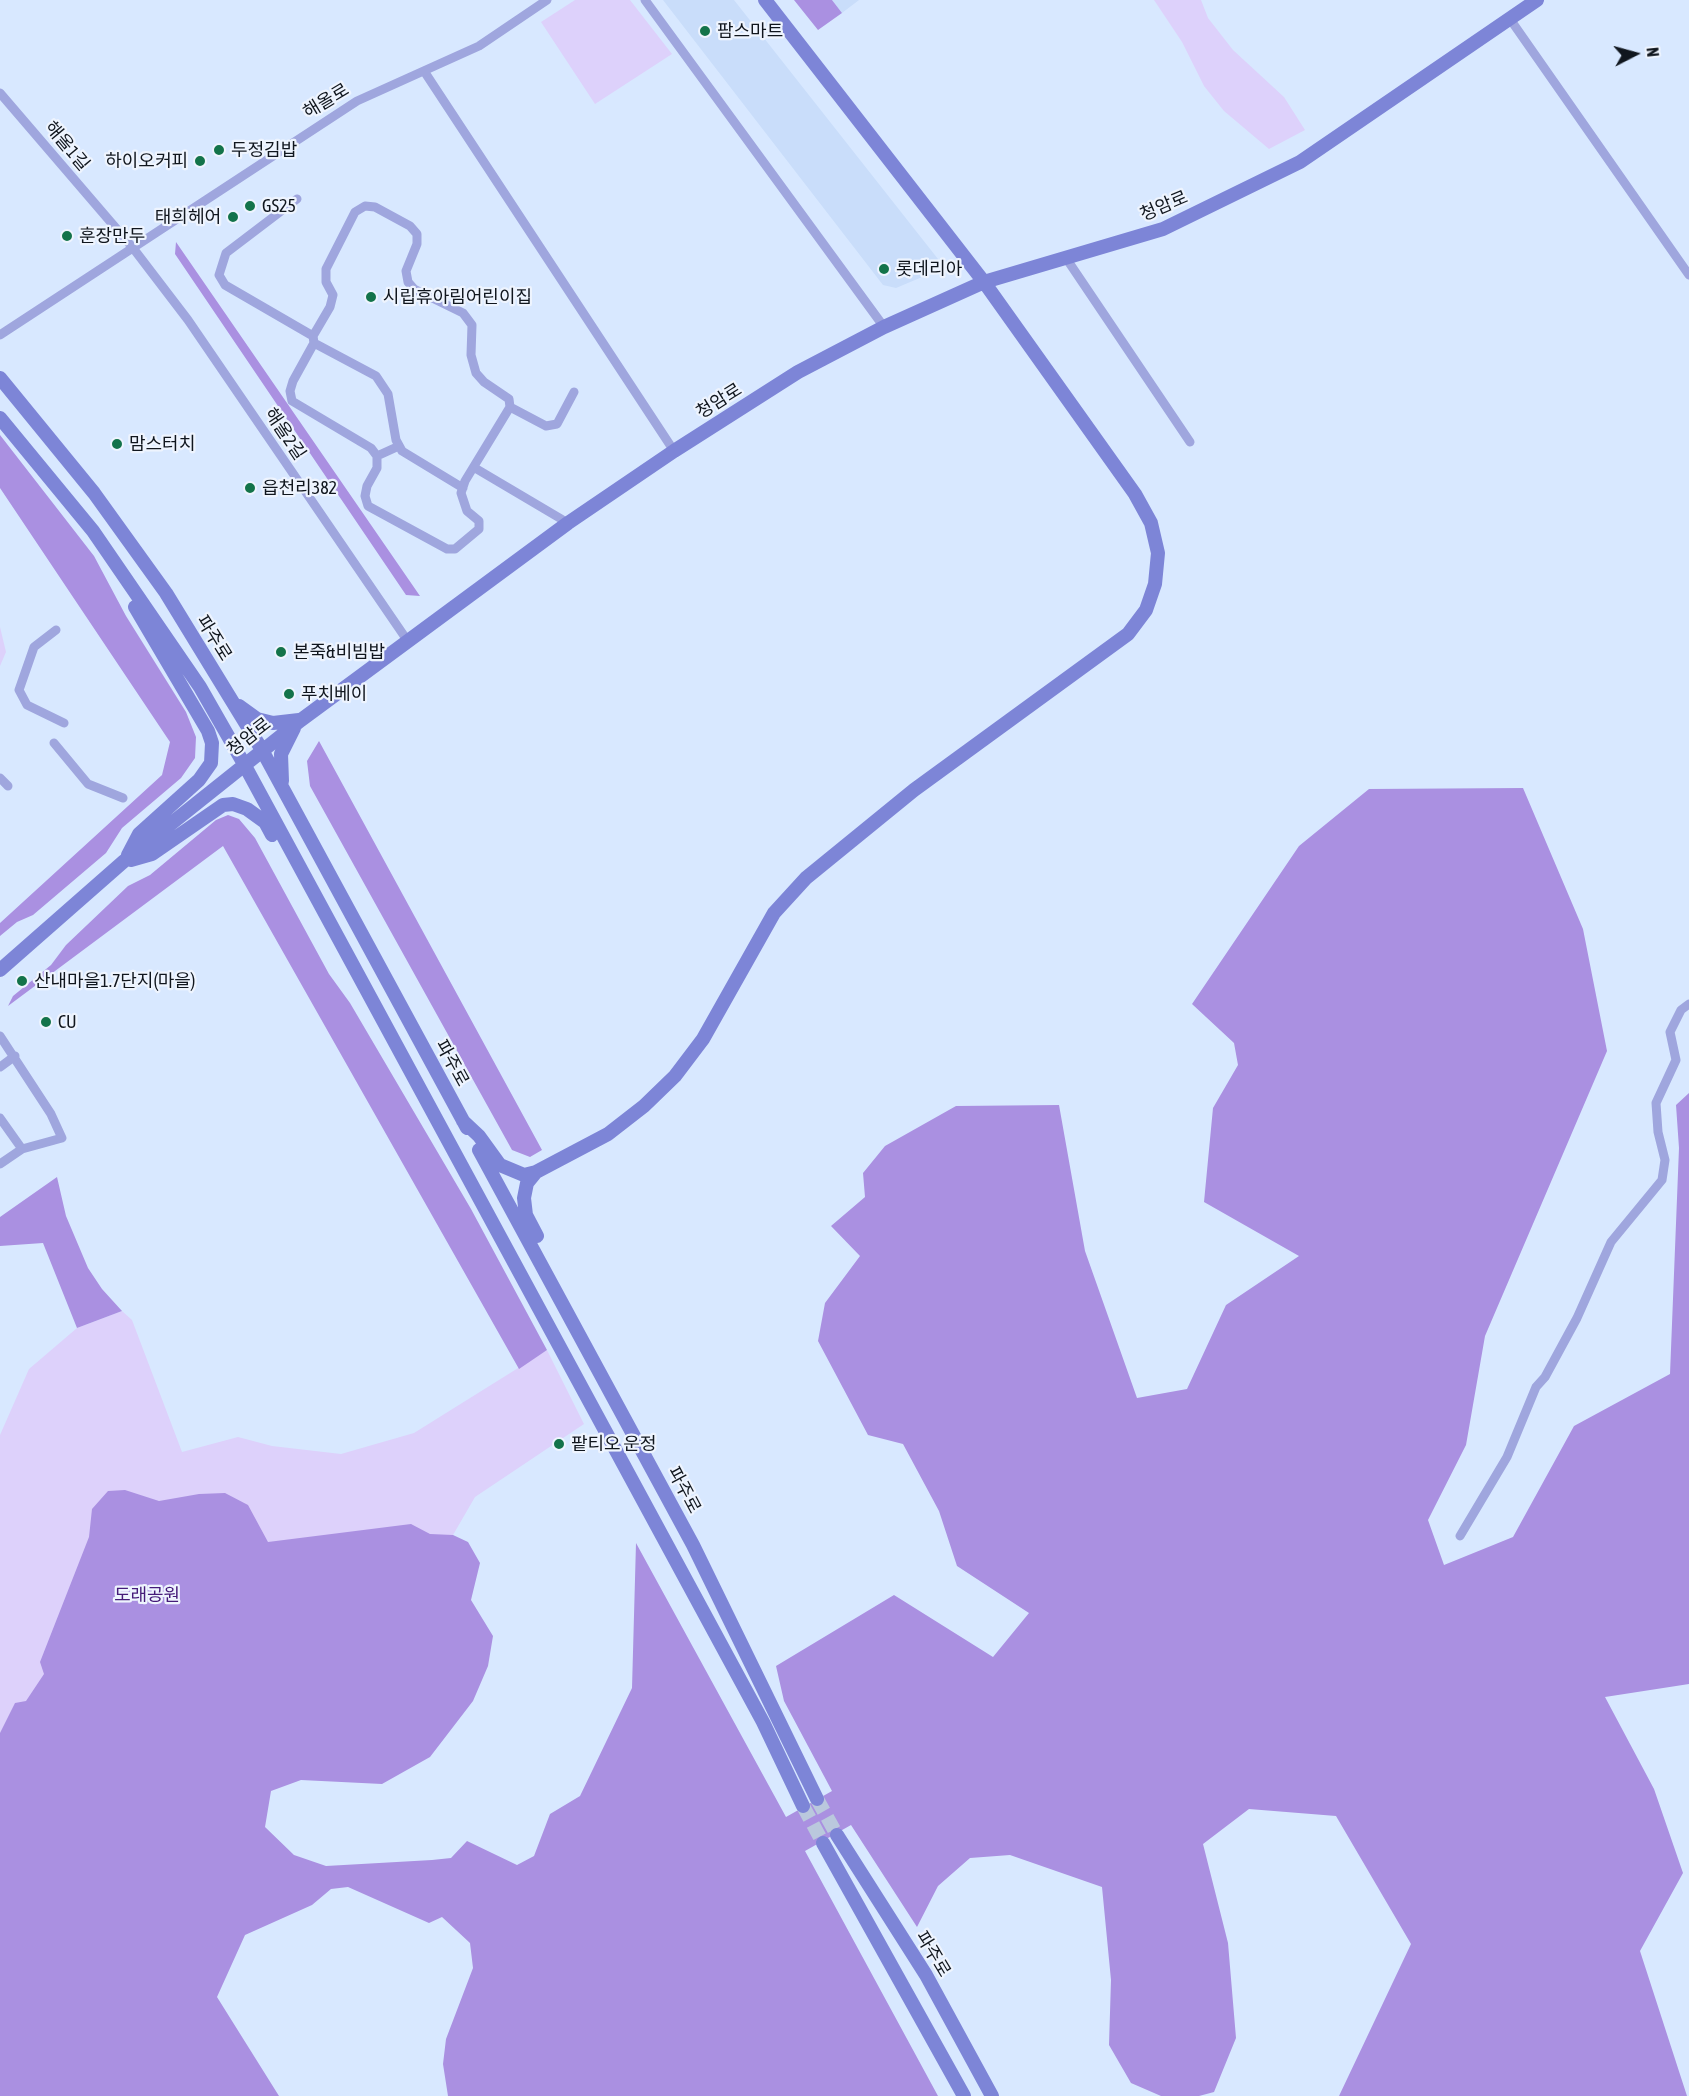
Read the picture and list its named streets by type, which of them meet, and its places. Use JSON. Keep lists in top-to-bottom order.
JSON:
{
  "streets": {
    "main road": ["청암로", "파주로"],
    "street": ["해올로", "해올1길", "해올2길"]
  },
  "crossings": [
    ["해올로", "해올1길"],
    ["해올로", "해올2길"],
    ["해올1길", "해올2길"],
    ["청암로", "해올2길"],
    ["청암로", "파주로"]
  ],
  "parks": ["도래공원"],
  "places": [
    "팜스마트",
    "두정김밥",
    "하이오커피",
    "GS25",
    "태희헤어",
    "훈장만두",
    "롯데리아",
    "시립휴아림어린이집",
    "맘스터치",
    "읍천리382",
    "본죽&비빔밥",
    "푸치베이",
    "산내마을1.7단지(마을)",
    "CU",
    "팥티오 운정"
  ],
  "north": "right"
}
